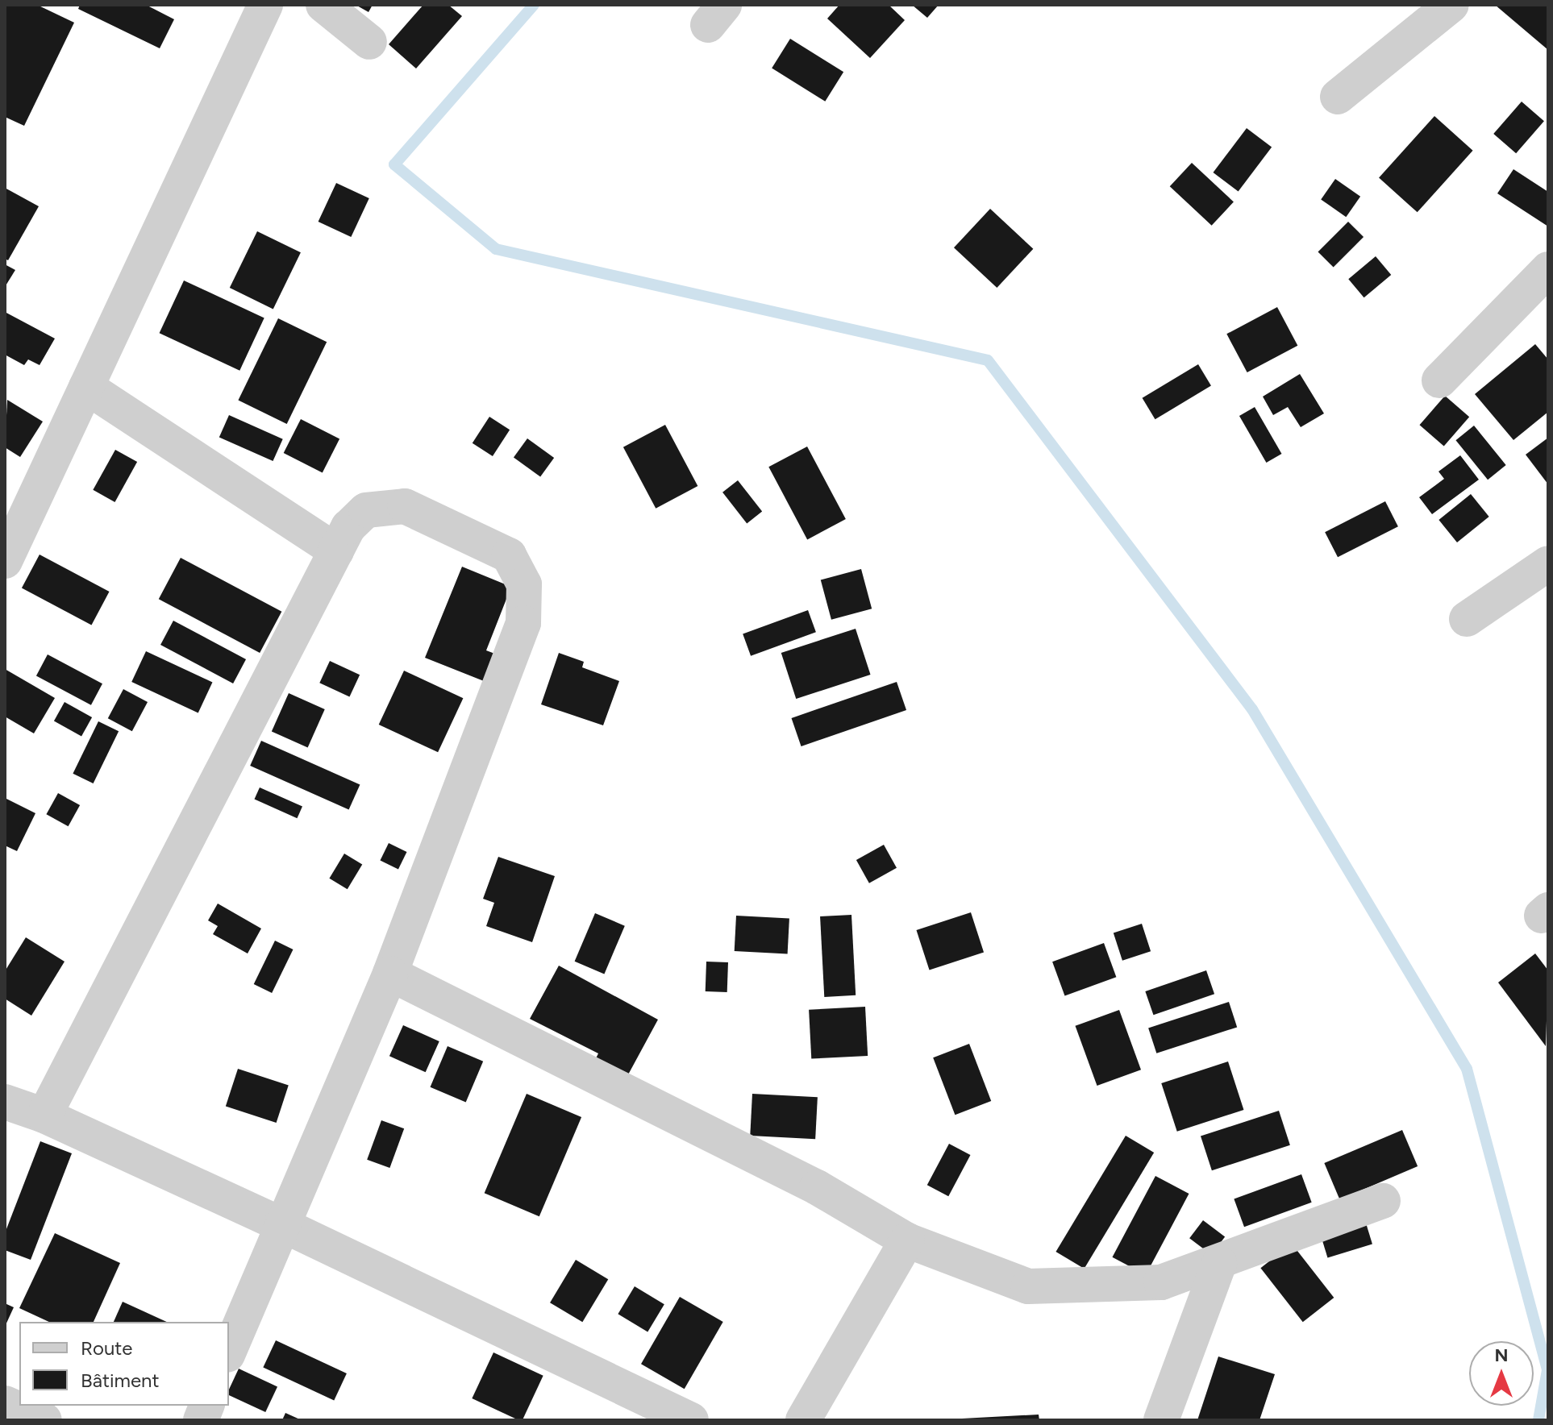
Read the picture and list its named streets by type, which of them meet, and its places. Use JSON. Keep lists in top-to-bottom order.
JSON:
{
  "legend": ["Route", "Bâtiment"],
  "north": "top"
}
